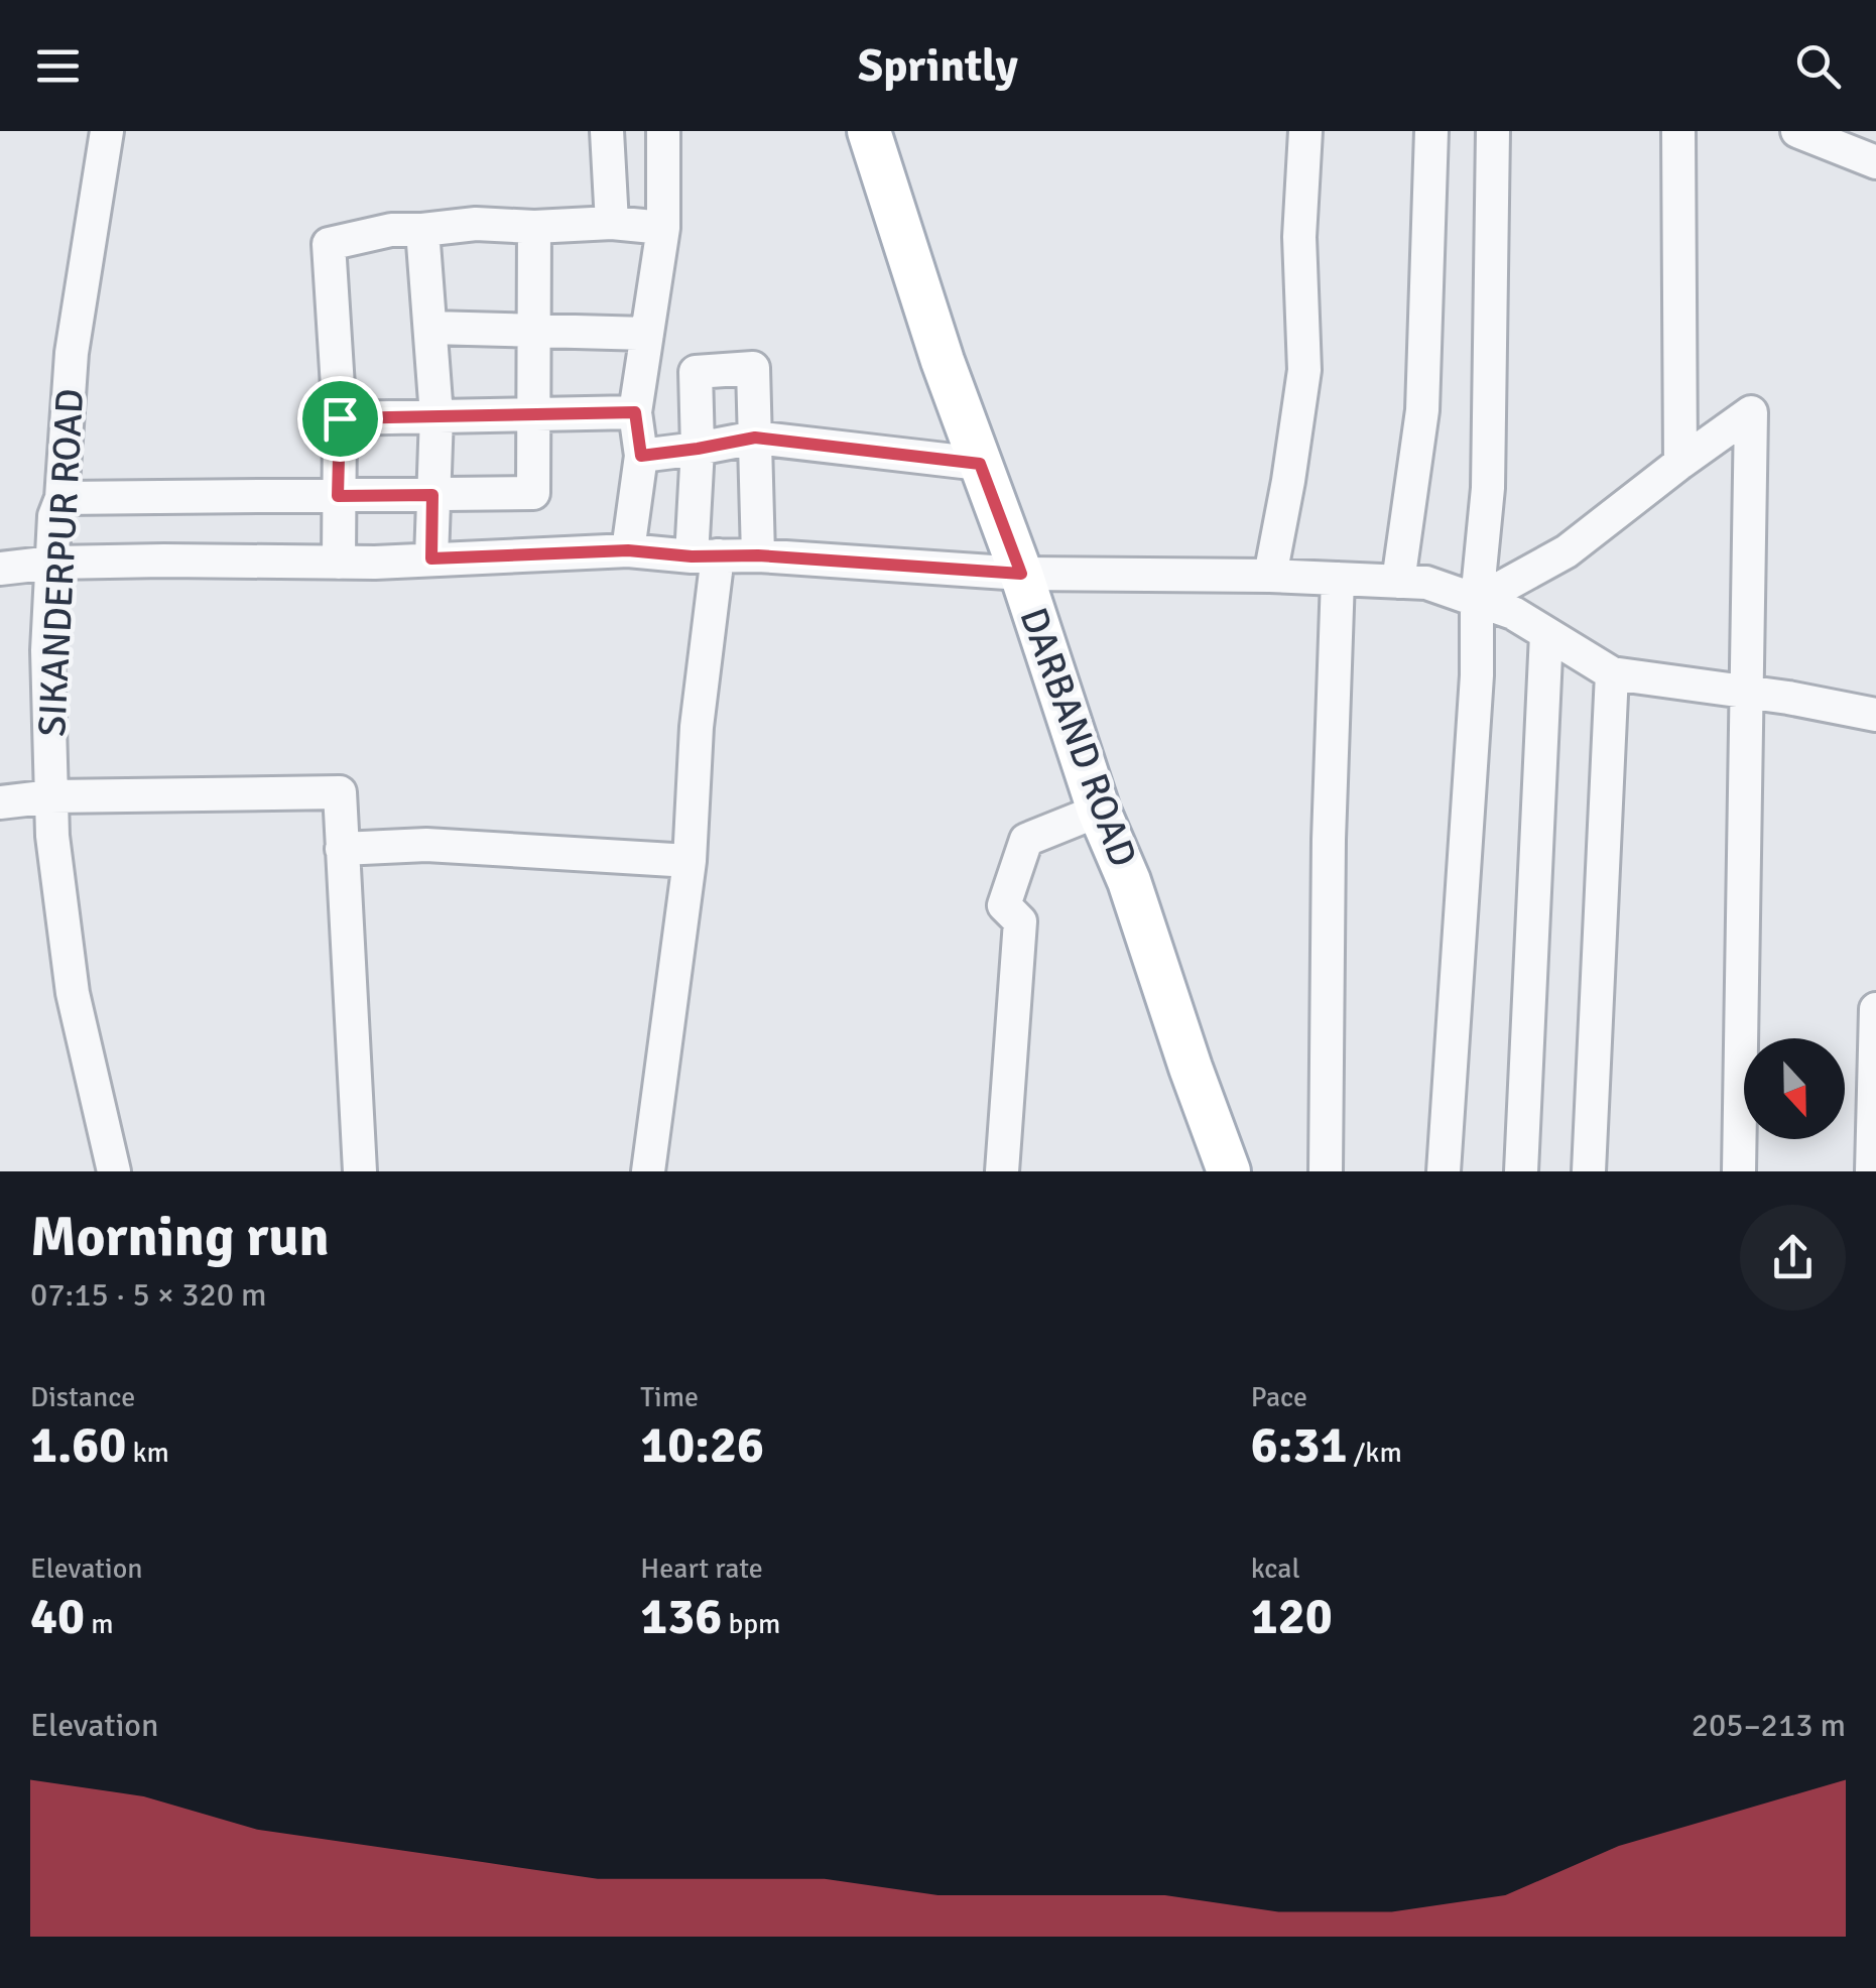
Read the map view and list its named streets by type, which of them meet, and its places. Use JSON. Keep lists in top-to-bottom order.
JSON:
{
  "streets": {
    "main road": ["DARBAND ROAD"],
    "street": ["SIKANDERPUR ROAD"]
  },
  "north": "bottom",
  "page": {
    "header": "Sprintly",
    "heading": ["Morning run", "07:15 · 5 × 320 m"],
    "stats": [
      ["Distance", "1.60 km"],
      ["Time", "10:26"],
      ["Pace", "6:31 /km"],
      ["Elevation", "40 m"],
      ["Heart rate", "136 bpm"],
      ["kcal", "120"]
    ],
    "chart": ["Elevation", "205–213 m"]
  }
}
